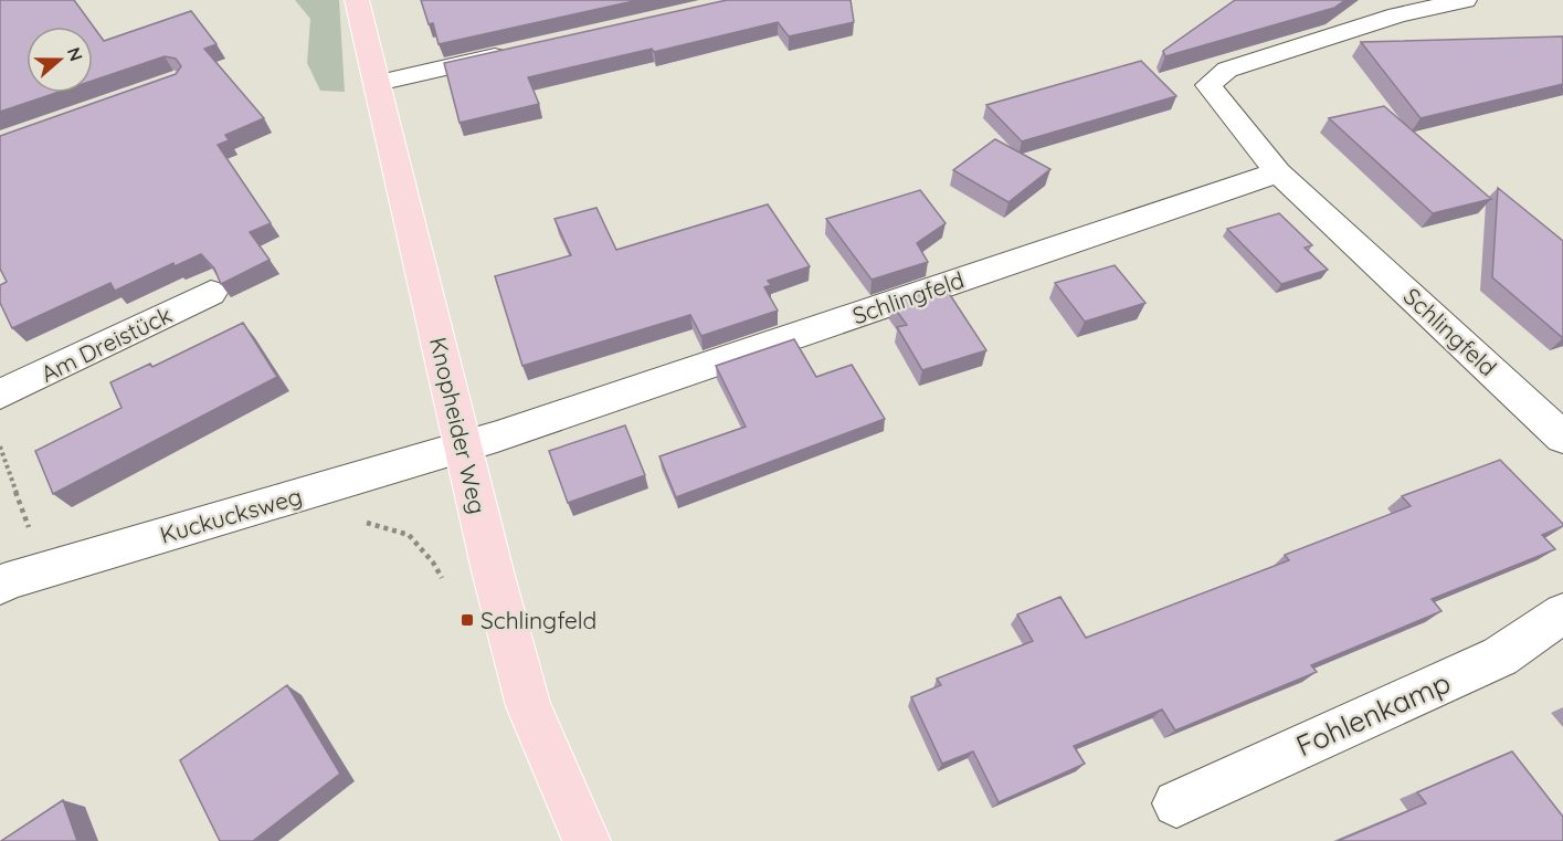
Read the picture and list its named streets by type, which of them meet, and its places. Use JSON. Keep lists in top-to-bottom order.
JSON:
{
  "streets": {
    "main road": ["Knopheider Weg"],
    "street": [
      "Schlingfeld",
      "Am Dreistück",
      "Kuckucksweg",
      "Fohlenkamp"
    ]
  },
  "crossings": [
    ["Schlingfeld", "Knopheider Weg"],
    ["Schlingfeld", "Kuckucksweg"],
    ["Knopheider Weg", "Kuckucksweg"]
  ],
  "places": {
    "transit": ["Schlingfeld"]
  },
  "north": "right"
}
